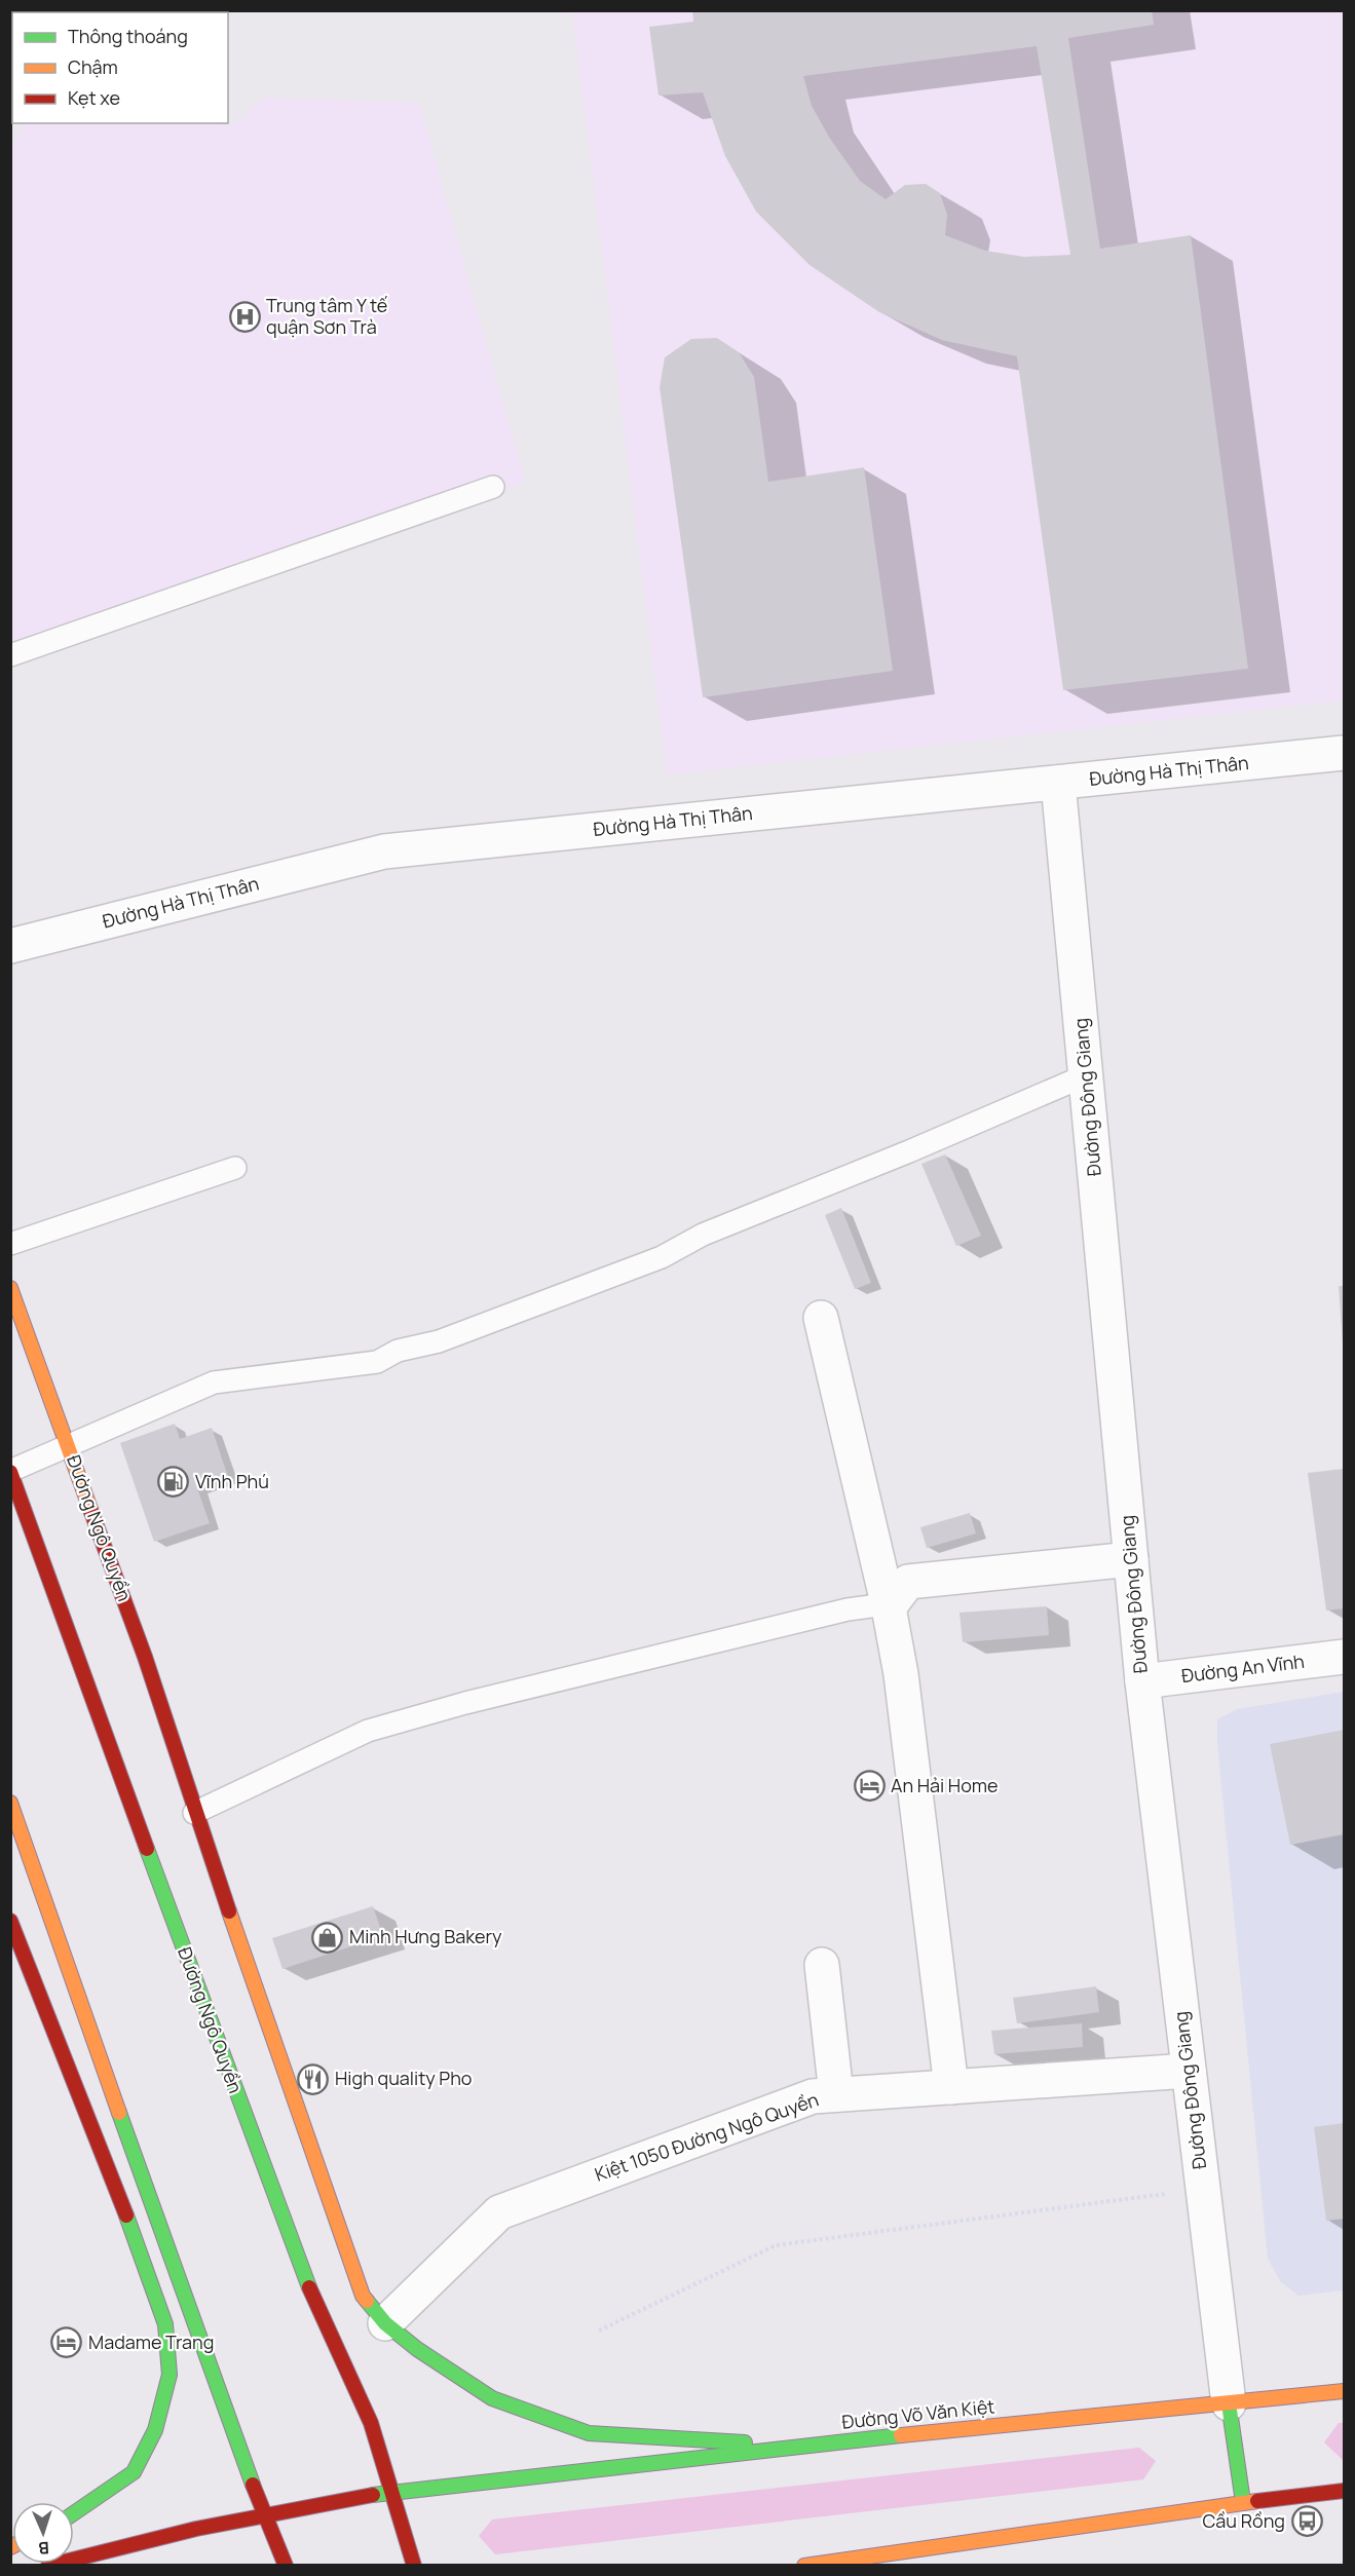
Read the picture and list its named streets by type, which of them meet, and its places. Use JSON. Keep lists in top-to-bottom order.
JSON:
{
  "streets": {
    "main road": ["Đường Ngô Quyền", "Đường Võ Văn Kiệt"],
    "street": [
      "Đường Hà Thị Thân",
      "Đường Đông Giang",
      "Đường An Vĩnh",
      "Kiệt 1050 Đường Ngô Quyền"
    ]
  },
  "crossings": [
    ["Đường Hà Thị Thân", "Đường Đông Giang"],
    ["Đường Đông Giang", "Đường An Vĩnh"],
    ["Đường Đông Giang", "Kiệt 1050 Đường Ngô Quyền"],
    ["Đường Đông Giang", "Đường Võ Văn Kiệt"],
    ["Đường Ngô Quyền", "Kiệt 1050 Đường Ngô Quyền"],
    ["Đường Ngô Quyền", "Đường Võ Văn Kiệt"]
  ],
  "places": {
    "hospital": ["Trung tâm Y tế quận Sơn Trà"],
    "fuel station": ["Vĩnh Phú"],
    "hotel": ["An Hải Home", "Madame Trang"],
    "shop": ["Minh Hưng Bakery"],
    "restaurant": ["High quality Pho"],
    "bus stop": ["Cầu Rồng"]
  },
  "legend": ["Thông thoáng", "Chậm", "Kẹt xe"],
  "north": "bottom"
}
